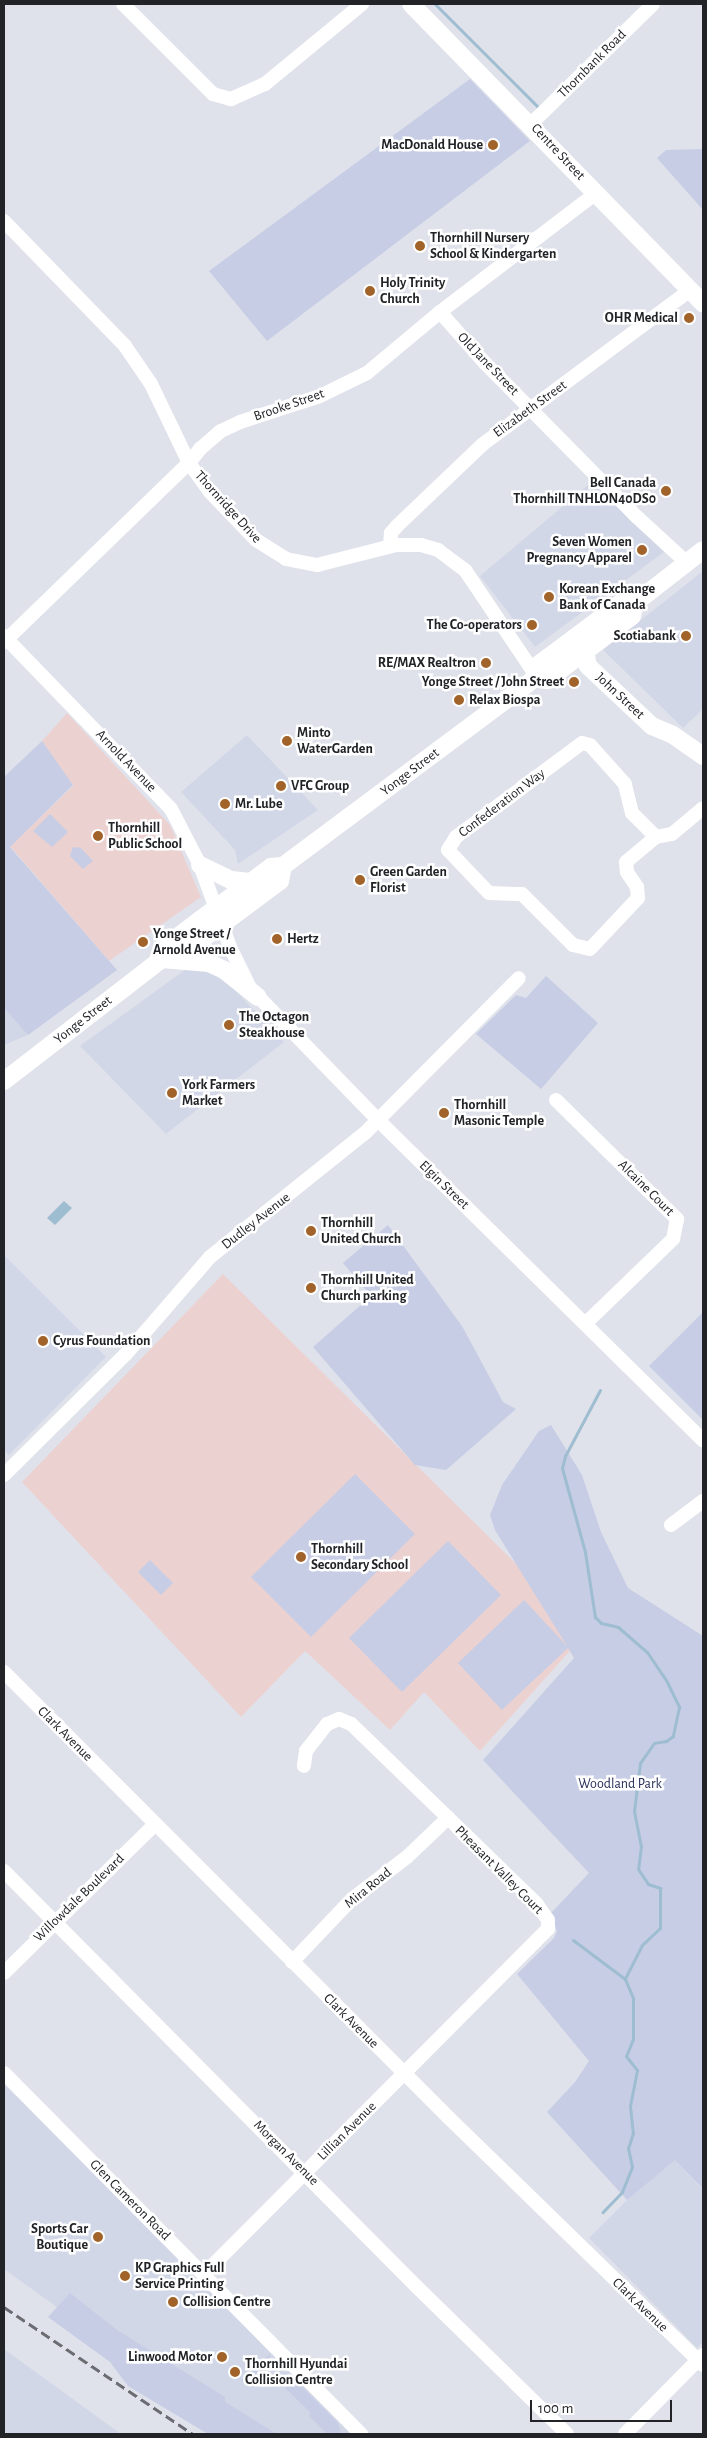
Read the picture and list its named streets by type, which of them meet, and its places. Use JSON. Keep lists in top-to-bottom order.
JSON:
{
  "streets": {
    "main road": ["Centre Street", "John Street", "Yonge Street"],
    "street": [
      "Thornbank Road",
      "Old Jane Street",
      "Brooke Street",
      "Elizabeth Street",
      "Thornridge Drive",
      "Arnold Avenue",
      "Confederation Way",
      "Elgin Street",
      "Alcaine Court",
      "Dudley Avenue",
      "Clark Avenue",
      "Pheasant Valley Court",
      "Mira Road",
      "Willowdale Boulevard",
      "Lillian Avenue",
      "Morgan Avenue",
      "Glen Cameron Road"
    ]
  },
  "crossings": [
    ["Thornbank Road", "Centre Street"],
    ["Centre Street", "Brooke Street"],
    ["Centre Street", "Elizabeth Street"],
    ["Old Jane Street", "Brooke Street"],
    ["Old Jane Street", "Elizabeth Street"],
    ["Old Jane Street", "Yonge Street"],
    ["Brooke Street", "Thornridge Drive"],
    ["Brooke Street", "Arnold Avenue"],
    ["Elizabeth Street", "Thornridge Drive"],
    ["Thornridge Drive", "Yonge Street"],
    ["John Street", "Yonge Street"],
    ["Arnold Avenue", "Yonge Street"],
    ["Arnold Avenue", "Elgin Street"],
    ["Yonge Street", "Elgin Street"],
    ["Elgin Street", "Alcaine Court"],
    ["Elgin Street", "Dudley Avenue"],
    ["Clark Avenue", "Pheasant Valley Court"],
    ["Clark Avenue", "Mira Road"],
    ["Clark Avenue", "Willowdale Boulevard"],
    ["Clark Avenue", "Lillian Avenue"],
    ["Pheasant Valley Court", "Mira Road"],
    ["Pheasant Valley Court", "Lillian Avenue"],
    ["Willowdale Boulevard", "Morgan Avenue"],
    ["Lillian Avenue", "Morgan Avenue"],
    ["Lillian Avenue", "Glen Cameron Road"]
  ],
  "parks": ["Woodland Park"],
  "places": [
    "MacDonald House",
    "Thornhill Nursery School & Kindergarten",
    "Holy Trinity Church",
    "OHR Medical",
    "Bell Canada Thornhill TNHLON40DS0",
    "Seven Women Pregnancy Apparel",
    "Korean Exchange Bank of Canada",
    "The Co-operators",
    "Scotiabank",
    "RE/MAX Realtron",
    "Yonge Street / John Street",
    "Relax Biospa",
    "Minto WaterGarden",
    "VFC Group",
    "Mr. Lube",
    "Thornhill Public School",
    "Green Garden Florist",
    "Hertz",
    "Yonge Street / Arnold Avenue",
    "The Octagon Steakhouse",
    "York Farmers Market",
    "Thornhill Masonic Temple",
    "Thornhill United Church",
    "Thornhill United Church parking",
    "Cyrus Foundation",
    "Thornhill Secondary School",
    "Sports Car Boutique",
    "KP Graphics Full Service Printing",
    "Collision Centre",
    "Linwood Motor",
    "Thornhill Hyundai Collision Centre"
  ],
  "scale_bar": "100 m"
}
